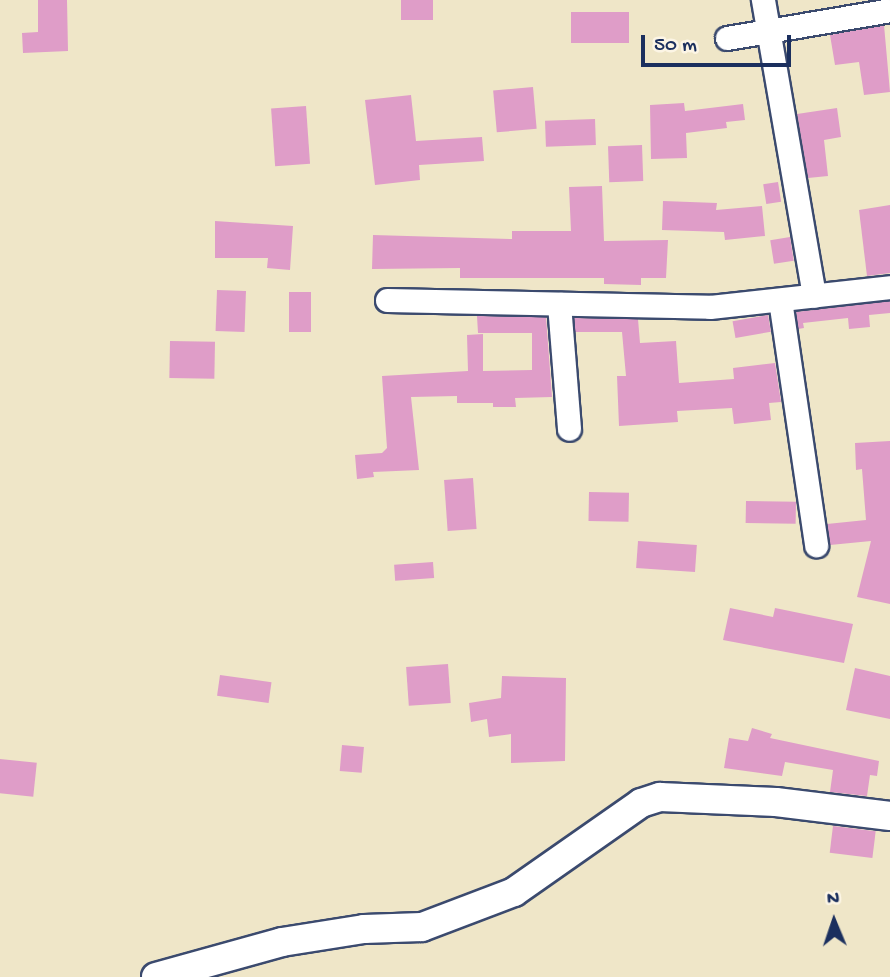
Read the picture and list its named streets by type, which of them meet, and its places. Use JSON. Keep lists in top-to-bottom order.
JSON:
{
  "scale_bar": "50 m",
  "north": "top"
}
